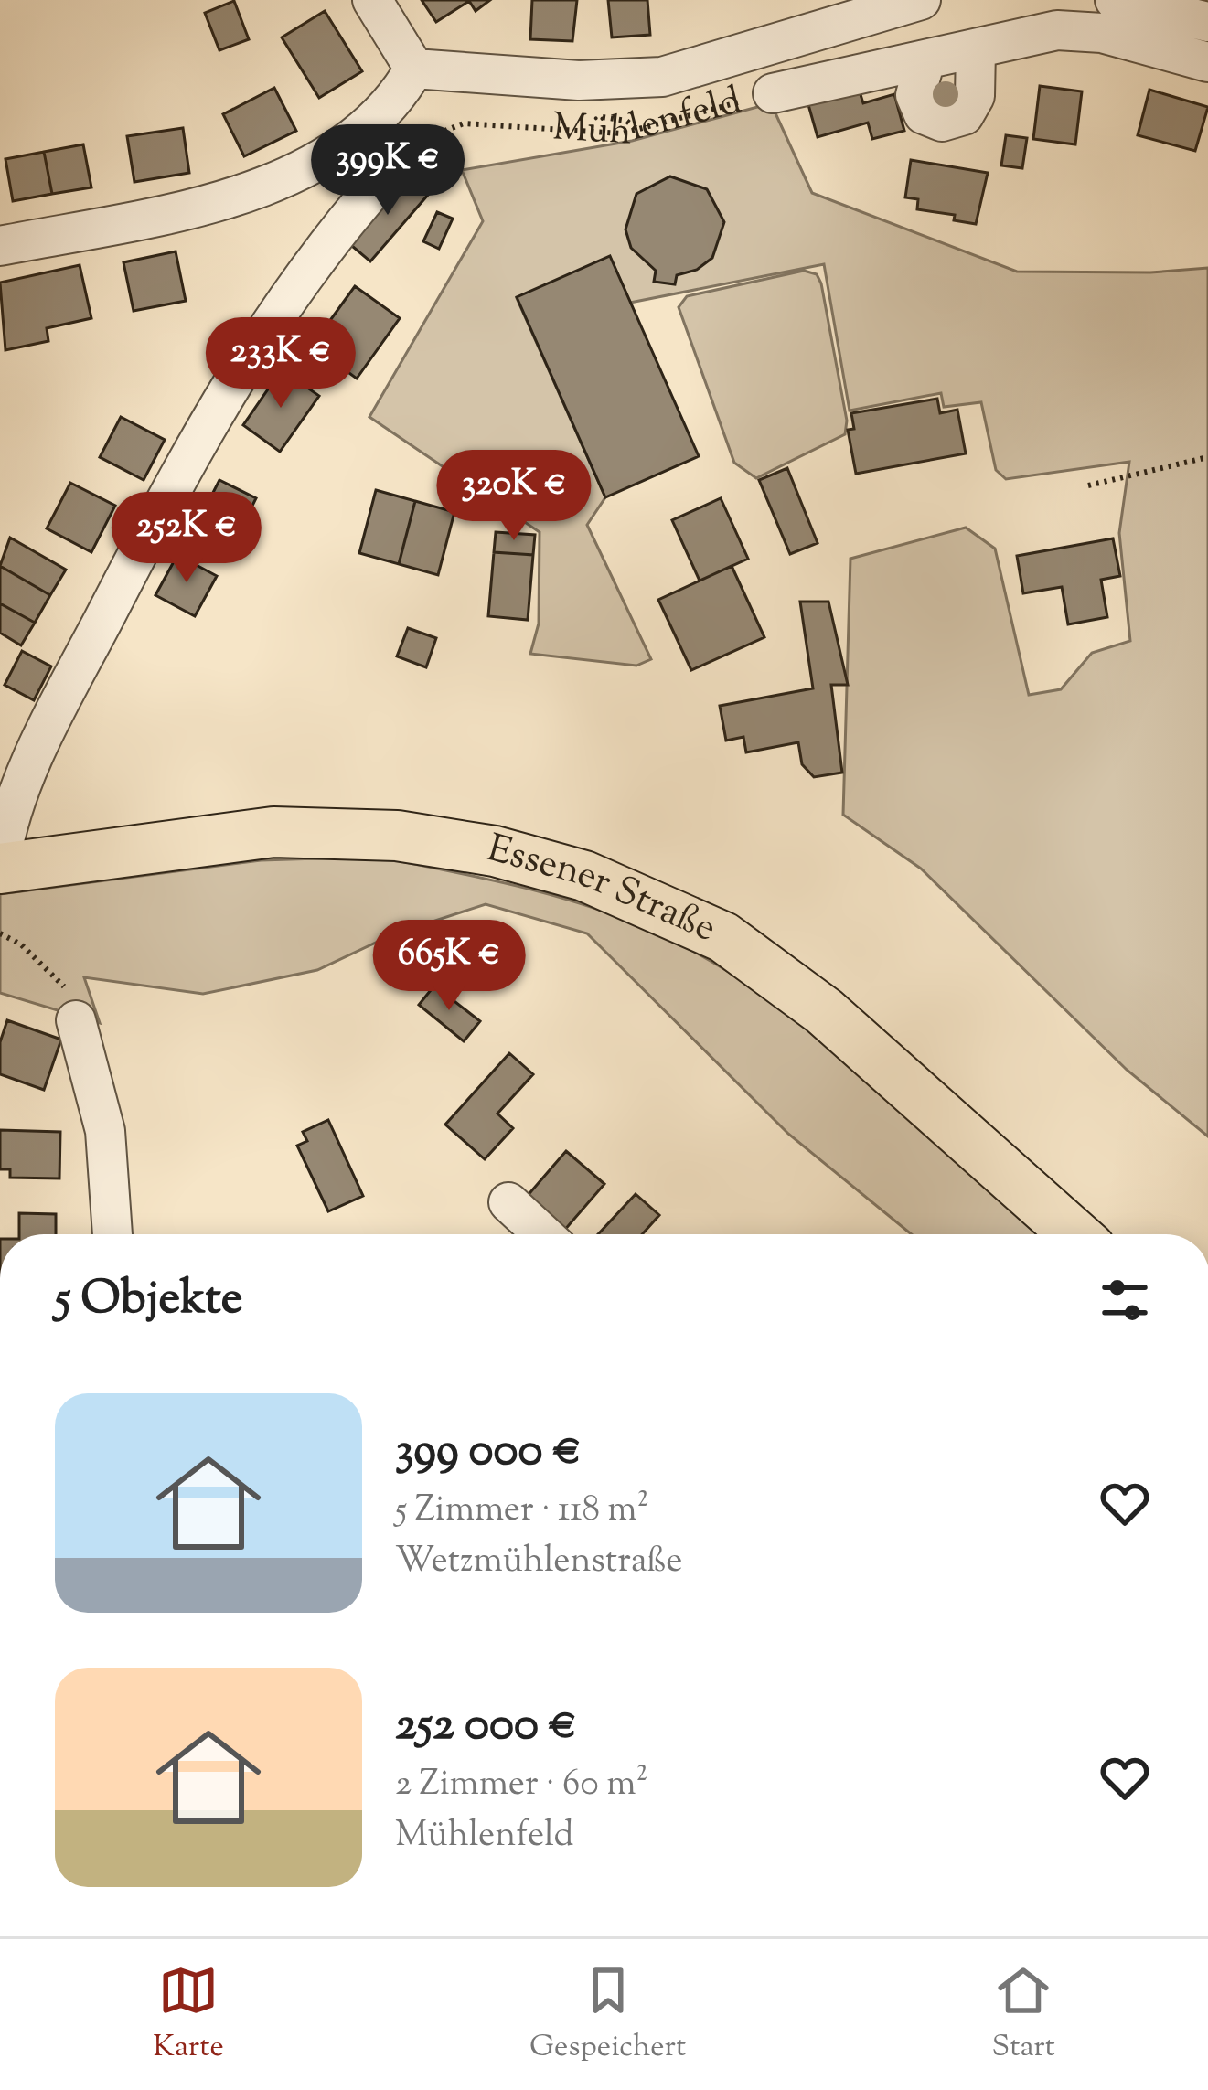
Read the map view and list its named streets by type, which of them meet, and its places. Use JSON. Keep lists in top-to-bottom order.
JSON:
{
  "streets": {
    "main road": ["Essener Straße"],
    "street": ["Mühlenfeld"]
  },
  "page": {
    "price": [
      "399K €",
      "233K €",
      "320K €",
      "252K €",
      "665K €"
    ],
    "heading": "5 Objekte",
    "list": [
      {
        "name": "399 000 €",
        "note": "5 Zimmer · 118 m² · Wetzmühlenstraße"
      },
      {
        "name": "252 000 €",
        "note": "2 Zimmer · 60 m² · Mühlenfeld"
      }
    ],
    "tabs": ["Karte", "Gespeichert", "Start"]
  }
}
